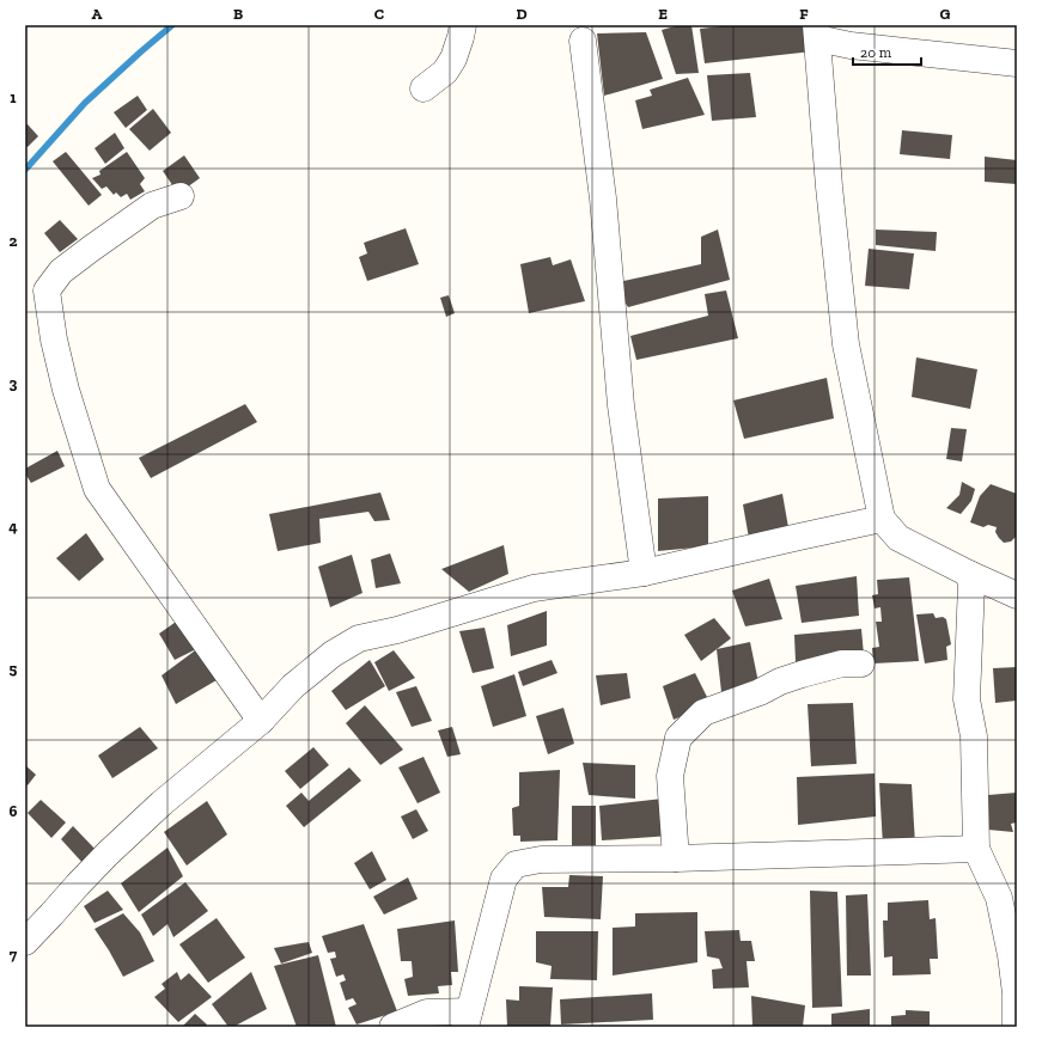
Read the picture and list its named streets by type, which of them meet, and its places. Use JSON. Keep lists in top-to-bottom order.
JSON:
{
  "scale_bar": "20 m",
  "grid": {
    "columns": [
      "A",
      "B",
      "C",
      "D",
      "E",
      "F",
      "G"
    ],
    "rows": [
      "1",
      "2",
      "3",
      "4",
      "5",
      "6",
      "7"
    ]
  }
}
